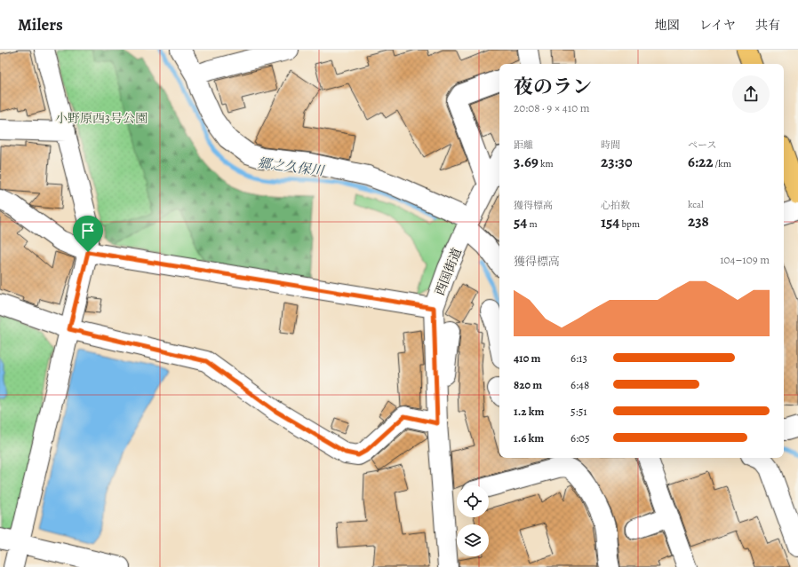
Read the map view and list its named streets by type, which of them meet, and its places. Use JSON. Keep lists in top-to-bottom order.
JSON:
{
  "streets": {
    "street": ["西国街道"]
  },
  "water": ["郷之久保川"],
  "parks": ["小野原西3号公園"],
  "page": {
    "header": "Milers",
    "nav": ["地図", "レイヤ", "共有"],
    "heading": ["夜のラン", "20:08 · 9 × 410 m"],
    "stats": [
      ["距離", "3.69 km"],
      ["時間", "23:30"],
      ["ペース", "6:22 /km"],
      ["獲得標高", "54 m"],
      ["心拍数", "154 bpm"],
      ["kcal", "238"]
    ],
    "chart": ["獲得標高", "104–109 m"],
    "list": [
      {
        "name": "410 m",
        "note": "6:13"
      },
      {
        "name": "820 m",
        "note": "6:48"
      },
      {
        "name": "1.2 km",
        "note": "5:51"
      },
      {
        "name": "1.6 km",
        "note": "6:05"
      }
    ]
  }
}
